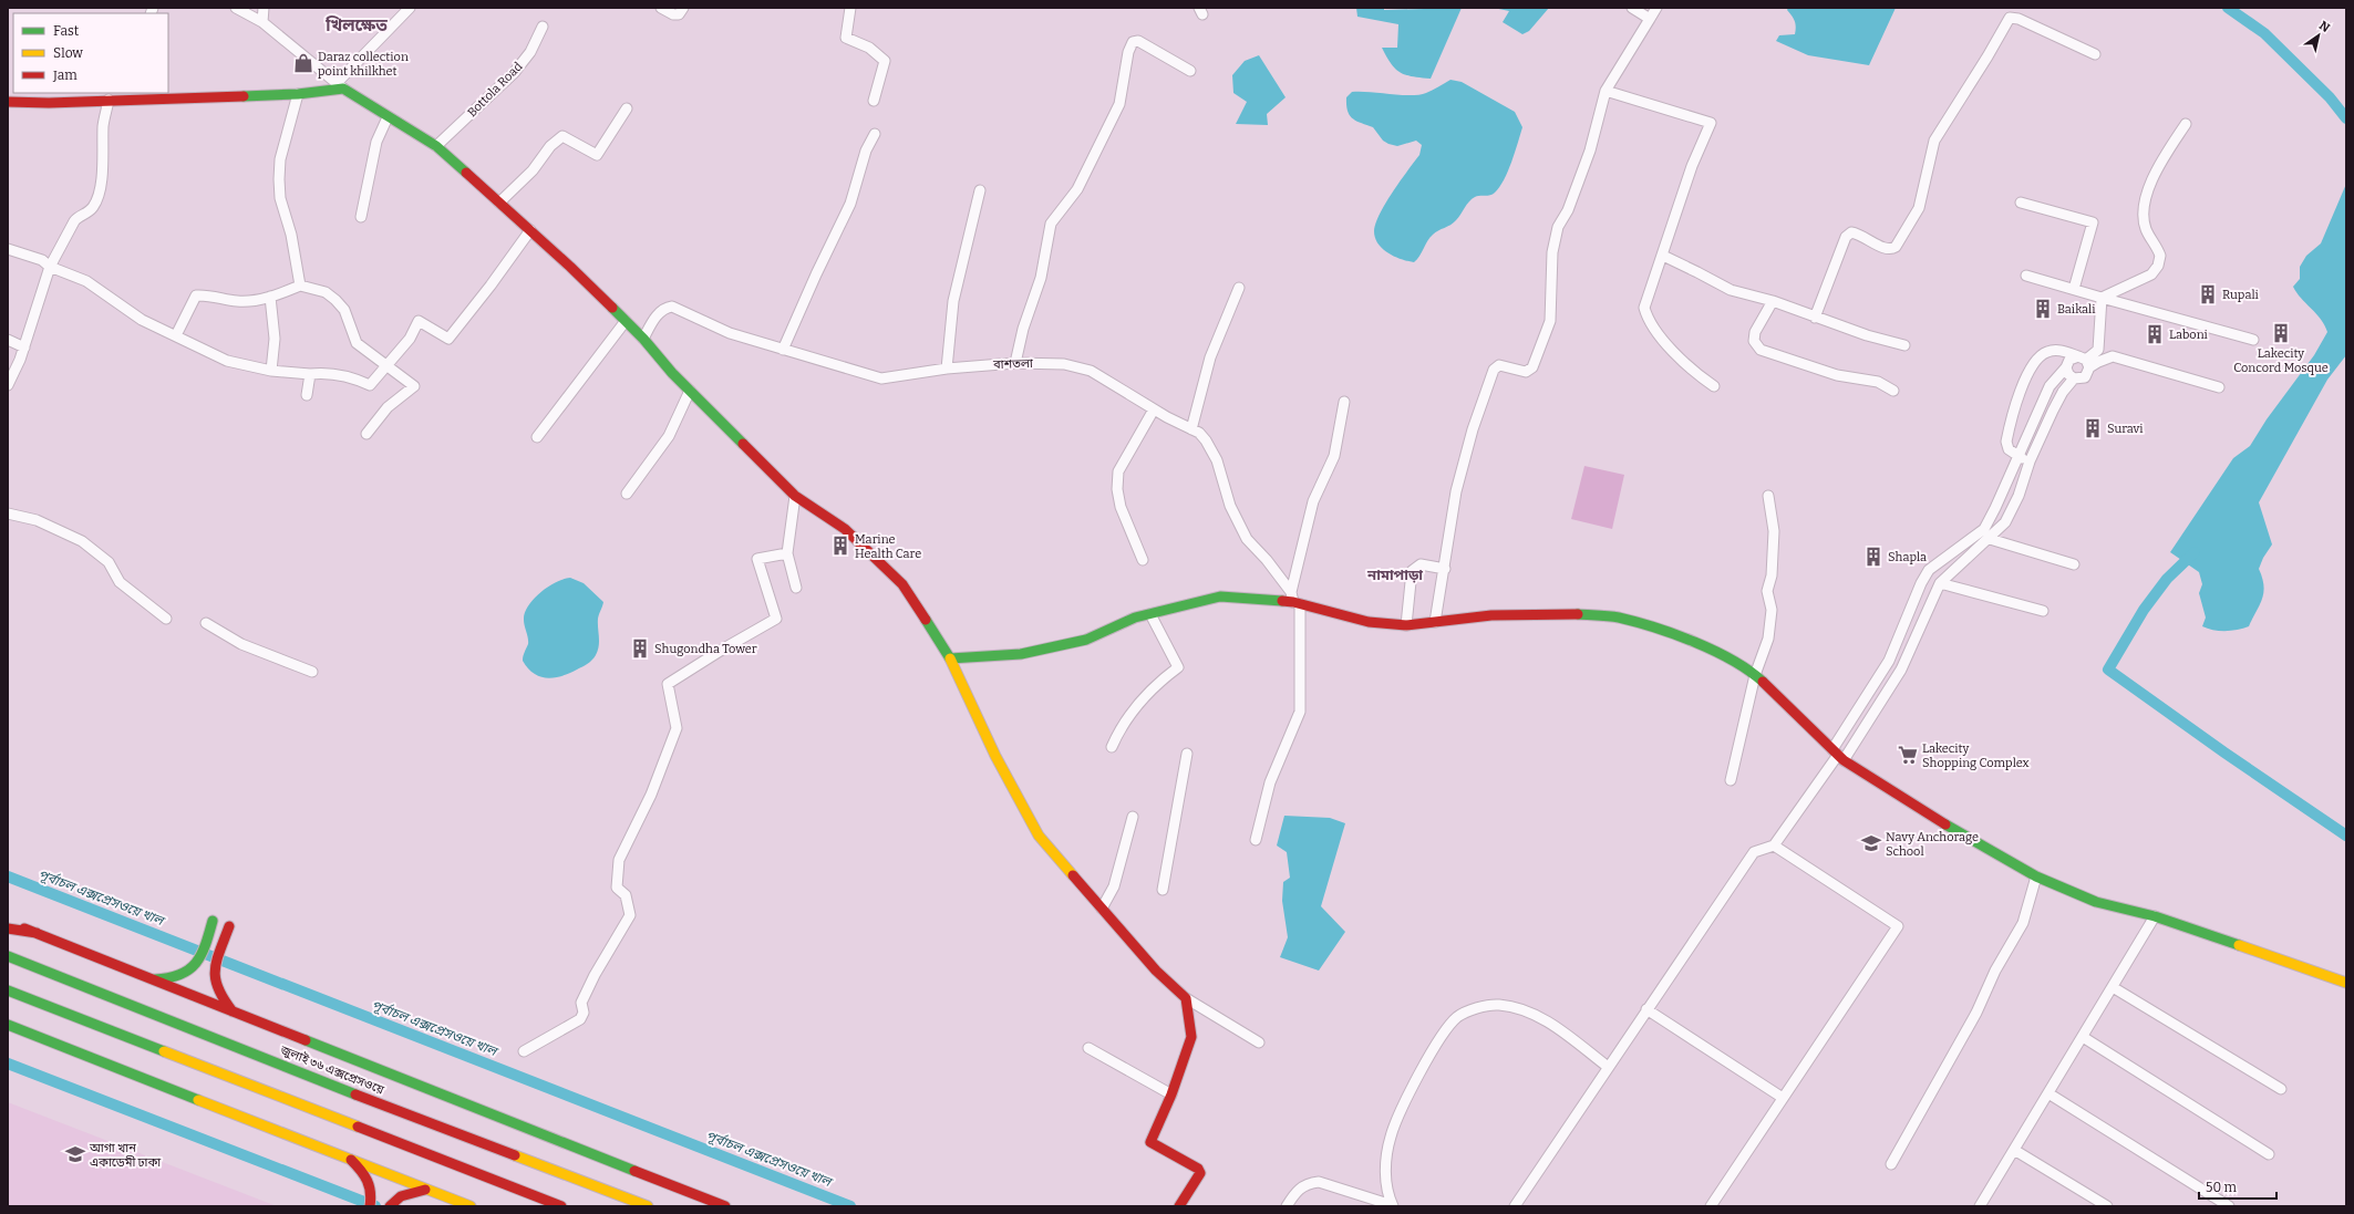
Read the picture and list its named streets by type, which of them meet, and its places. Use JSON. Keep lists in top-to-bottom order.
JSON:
{
  "streets": {
    "main road": ["জুলাই ৩৬ এক্সপ্রেসওয়ে"],
    "street": ["Bottola Road", "বাশতলা"]
  },
  "districts": ["খিলক্ষেত", "নামাপাড়া"],
  "water": ["পূর্বাচল এক্সপ্রেসওয়ে খাল"],
  "places": {
    "shop": ["Daraz collection point khilkhet"],
    "building": [
      "Rupali",
      "Baikali",
      "Lakecity Concord Mosque",
      "Laboni",
      "Suravi",
      "Marine Health Care",
      "Shapla",
      "Shugondha Tower"
    ],
    "supermarket": ["Lakecity Shopping Complex"],
    "school or university": ["Navy Anchorage School", "আগা খান একাডেমী ঢাকা"]
  },
  "legend": ["Fast", "Slow", "Jam"],
  "scale_bar": "50 m",
  "north": "top right"
}
